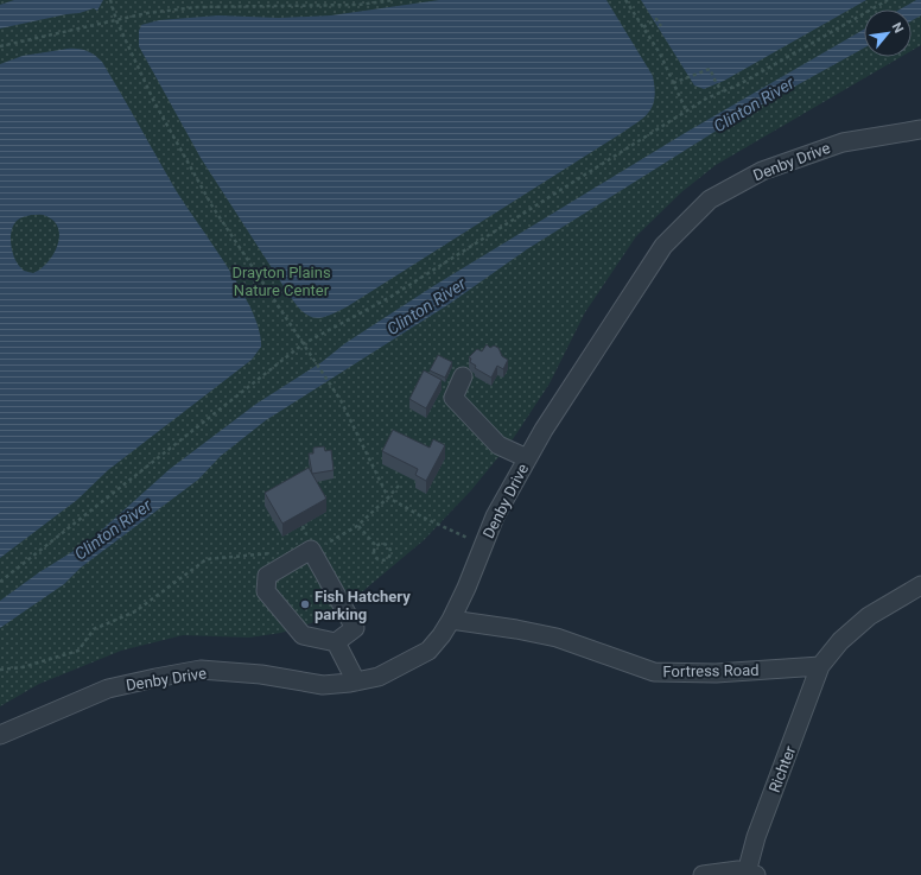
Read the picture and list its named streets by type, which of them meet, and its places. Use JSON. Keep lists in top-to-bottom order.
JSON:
{
  "streets": {
    "street": ["Denby Drive", "Fortress Road", "Richter"]
  },
  "crossings": [
    ["Denby Drive", "Fortress Road"],
    ["Fortress Road", "Richter"]
  ],
  "water": ["Clinton River"],
  "parks": ["Drayton Plains Nature Center"],
  "places": ["Fish Hatchery parking"],
  "north": "top right"
}
